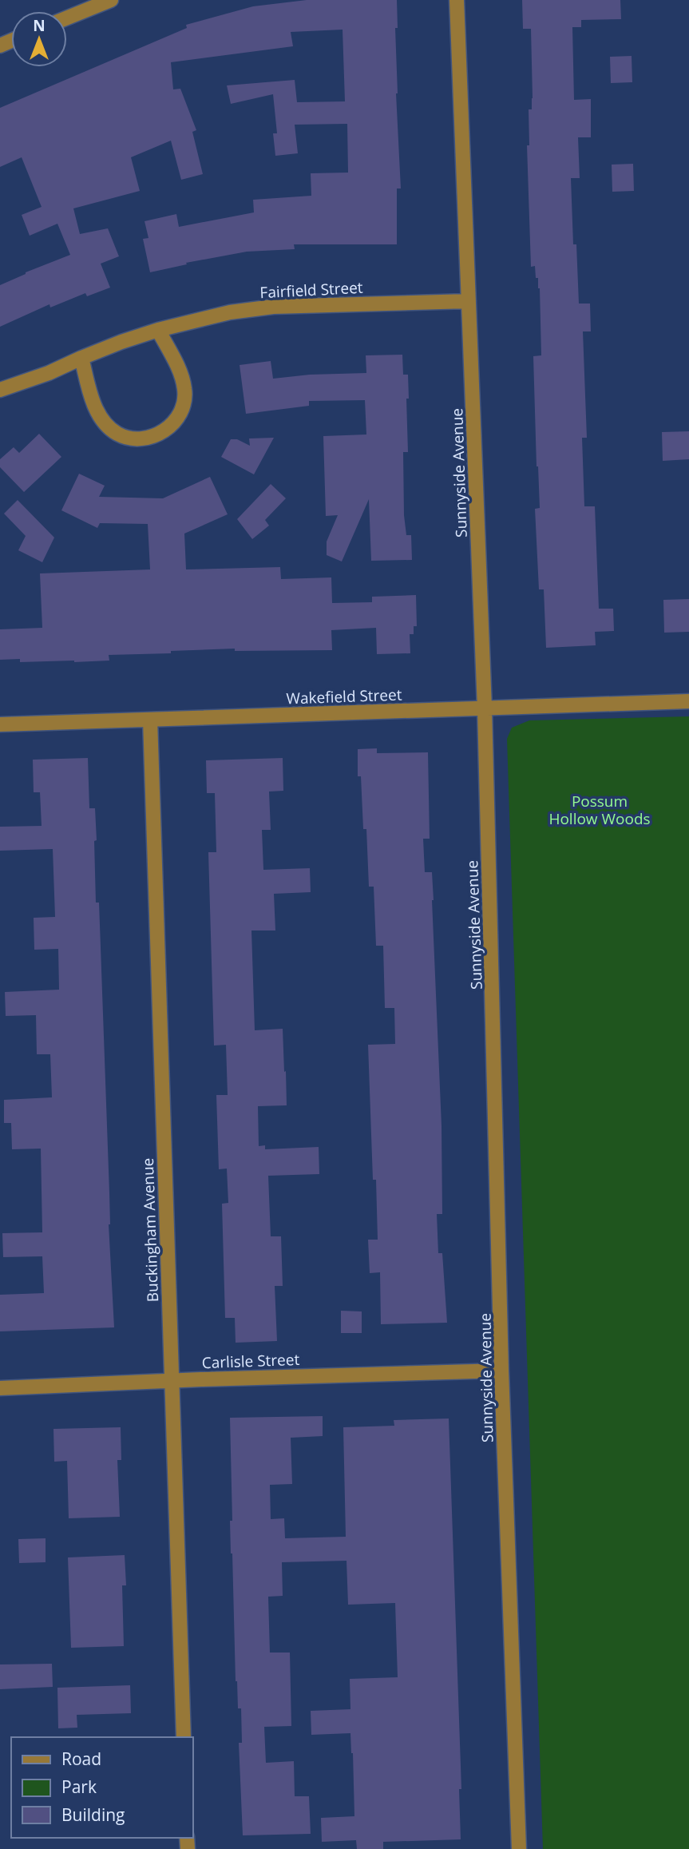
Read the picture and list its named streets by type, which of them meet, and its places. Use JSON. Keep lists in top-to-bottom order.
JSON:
{
  "streets": {
    "street": [
      "Fairfield Street",
      "Sunnyside Avenue",
      "Wakefield Street",
      "Buckingham Avenue",
      "Carlisle Street"
    ]
  },
  "crossings": [
    ["Fairfield Street", "Sunnyside Avenue"],
    ["Sunnyside Avenue", "Wakefield Street"],
    ["Sunnyside Avenue", "Carlisle Street"],
    ["Wakefield Street", "Buckingham Avenue"],
    ["Buckingham Avenue", "Carlisle Street"]
  ],
  "parks": ["Possum Hollow Woods"],
  "legend": ["Road", "Park", "Building"],
  "north": "top"
}
